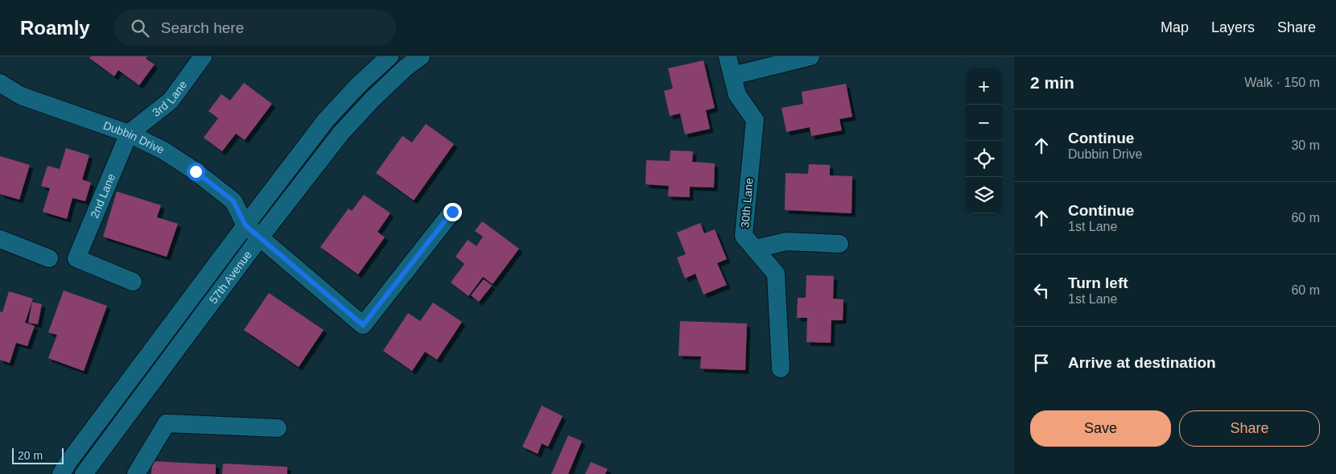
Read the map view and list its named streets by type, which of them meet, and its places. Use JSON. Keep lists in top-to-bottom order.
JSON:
{
  "streets": {
    "street": [
      "3rd Lane",
      "Dubbin Drive",
      "2nd Lane",
      "30th Lane",
      "57th Avenue"
    ]
  },
  "crossings": [
    ["3rd Lane", "Dubbin Drive"],
    ["3rd Lane", "2nd Lane"],
    ["Dubbin Drive", "2nd Lane"],
    ["Dubbin Drive", "57th Avenue"]
  ],
  "scale_bar": "20 m",
  "page": {
    "header": "Roamly",
    "search": "Search here",
    "nav": ["Map", "Layers", "Share"],
    "heading": ["2 min", "Walk · 150 m"],
    "map_buttons": ["+", "−"],
    "list": [
      ["Continue", "Dubbin Drive", "30 m"],
      ["Continue", "1st Lane", "60 m"],
      ["Turn left", "1st Lane", "60 m"],
      "Arrive at destination"
    ],
    "buttons": ["Save", "Share"],
    "scale": "20 m"
  }
}
